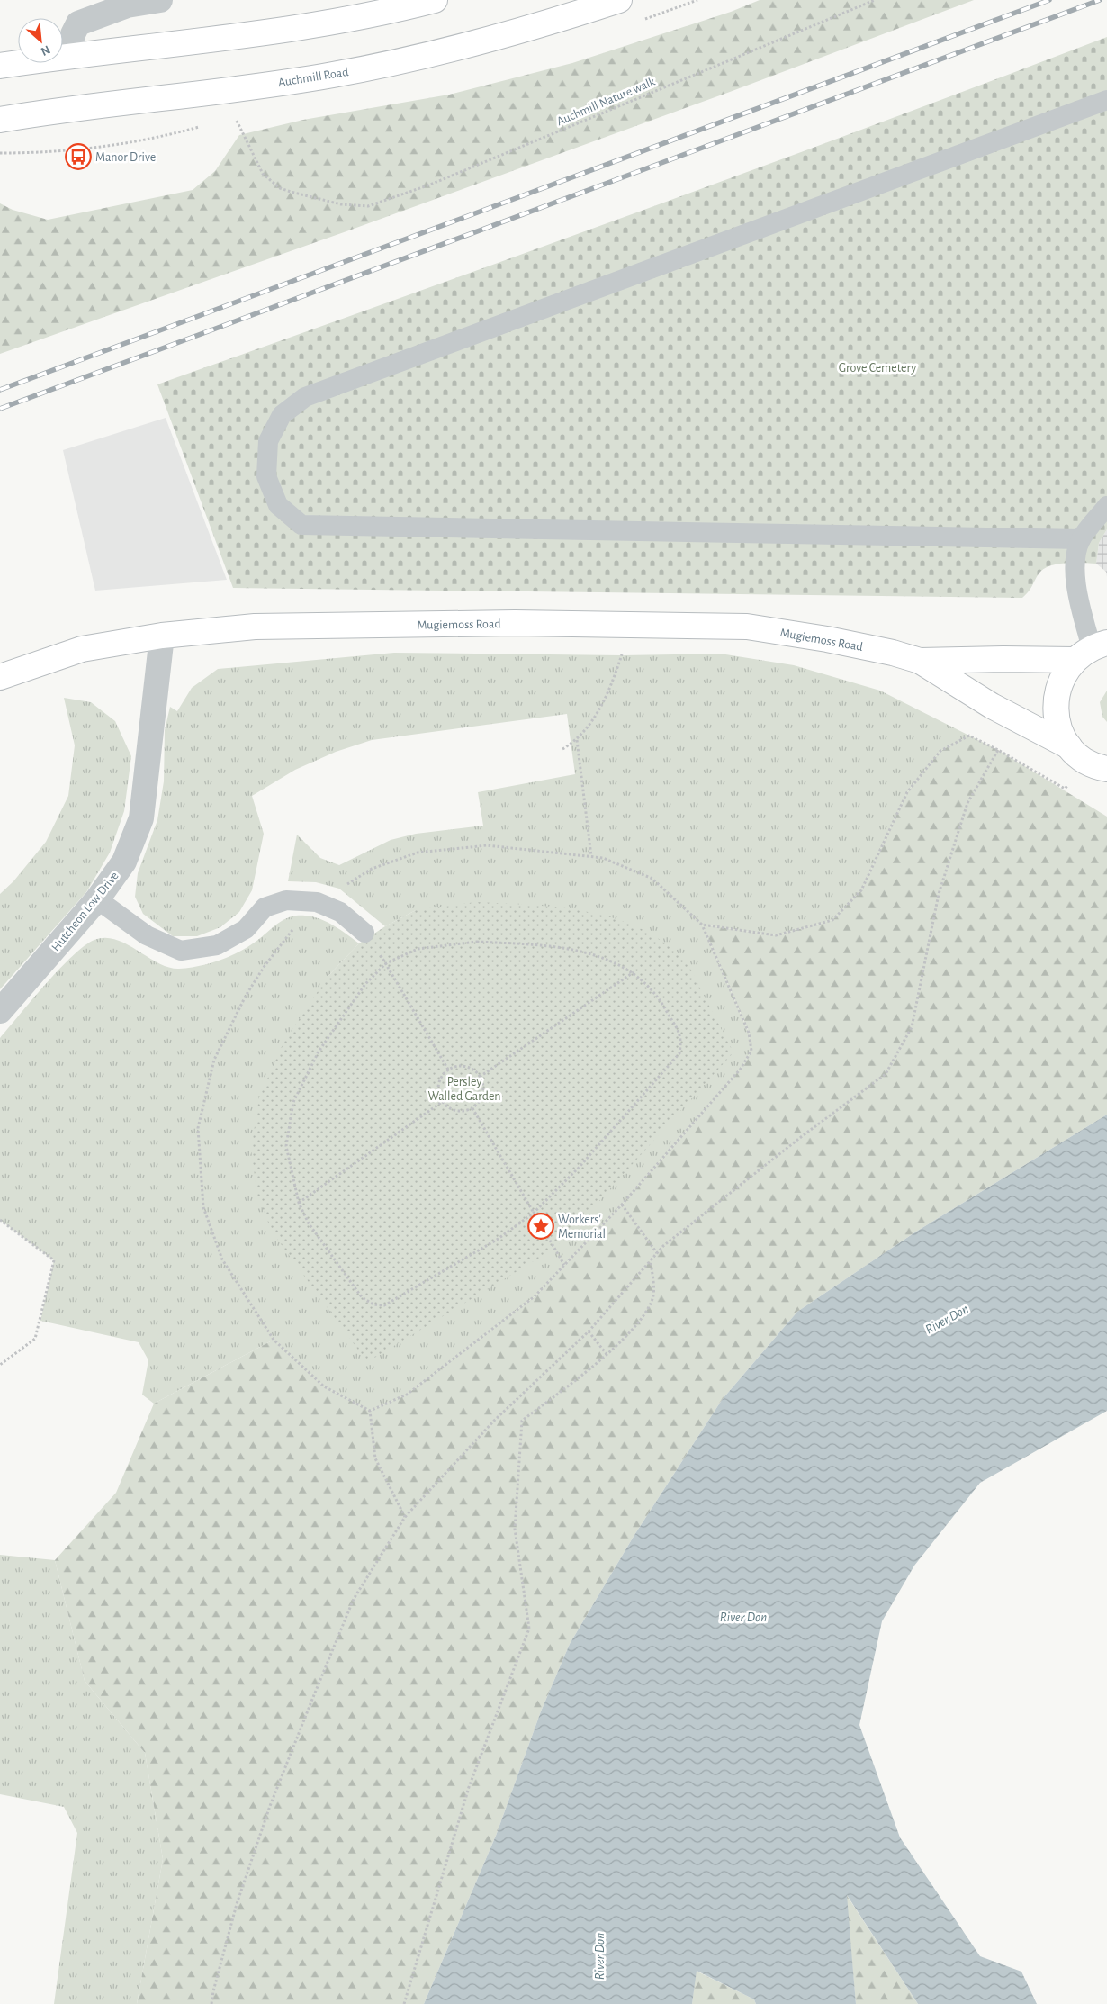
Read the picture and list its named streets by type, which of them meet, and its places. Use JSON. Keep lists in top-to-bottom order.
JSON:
{
  "streets": {
    "main road": ["Auchmill Road", "Mugiemoss Road"],
    "street": ["Hutcheon Low Drive"],
    "path": ["Auchmill Nature walk"]
  },
  "crossings": [
    ["Mugiemoss Road", "Hutcheon Low Drive"]
  ],
  "water": ["River Don"],
  "parks": ["Grove Cemetery", "Persley Walled Garden"],
  "places": {
    "bus stop": ["Manor Drive"],
    "place": ["Workers' Memorial"]
  },
  "north": "bottom right"
}
